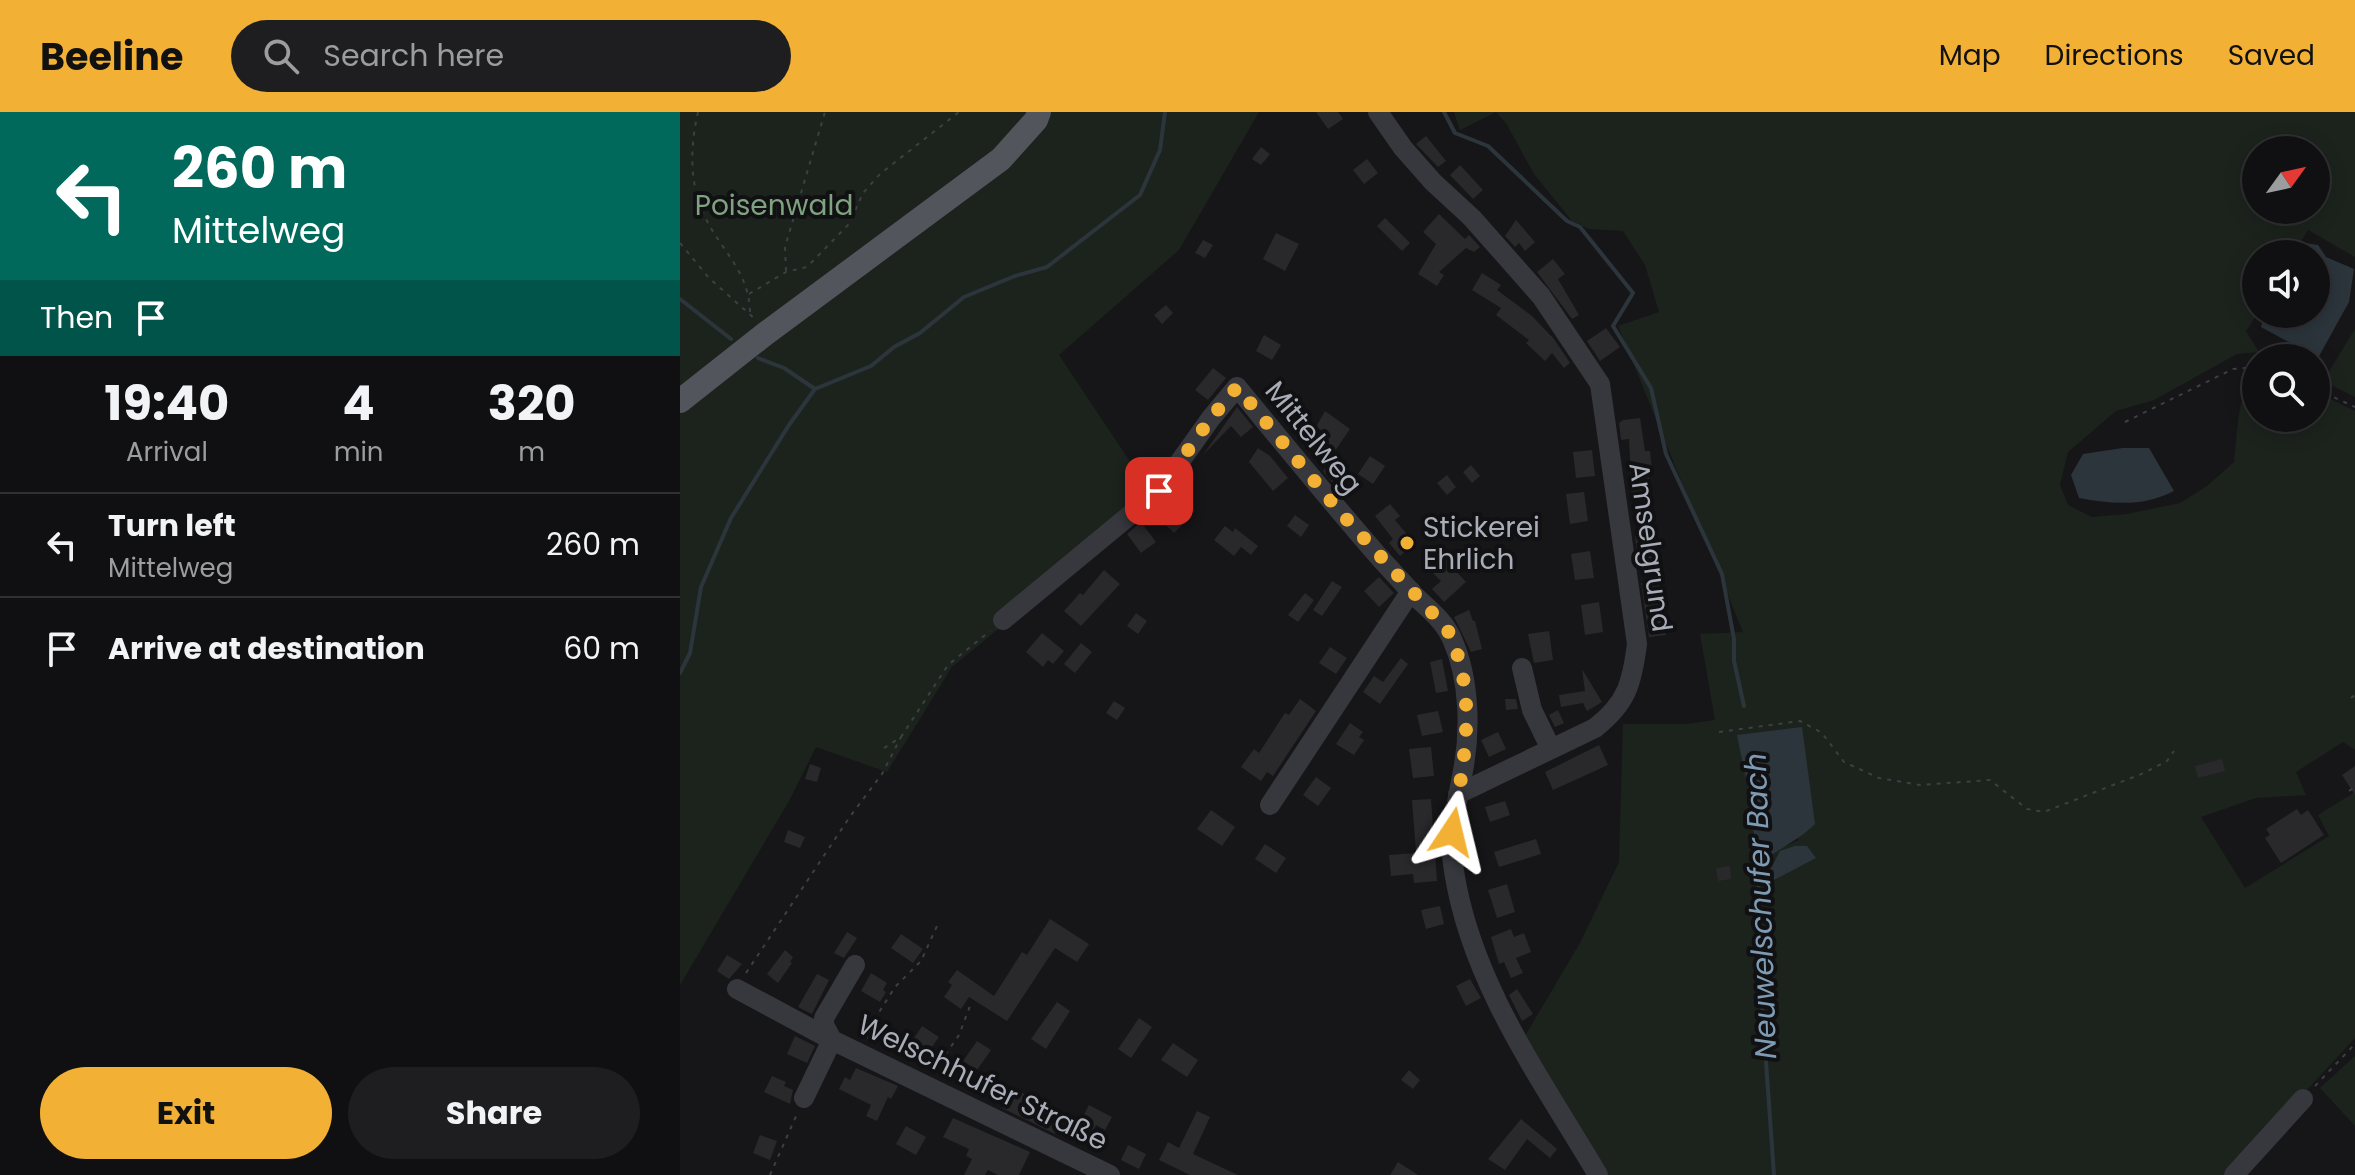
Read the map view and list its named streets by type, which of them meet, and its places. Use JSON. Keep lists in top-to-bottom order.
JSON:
{
  "streets": {
    "street": ["Mittelweg", "Amselgrund", "Welschhufer Straße"]
  },
  "crossings": [
    ["Mittelweg", "Amselgrund"]
  ],
  "water": ["Neuwelschufer Bach"],
  "parks": ["Poisenwald"],
  "places": ["Stickerei Ehrlich"],
  "north": "top right",
  "page": {
    "header": "Beeline",
    "search": "Search here",
    "nav": ["Map", "Directions", "Saved"],
    "turn": ["260 m", "Mittelweg"],
    "then": "Then",
    "eta": [
      "19:40",
      "Arrival",
      "4",
      "min",
      "320",
      "m"
    ],
    "list": [
      {
        "name": "Turn left",
        "note": "Mittelweg",
        "value": "260 m"
      },
      {
        "name": "Arrive at destination",
        "value": "60 m"
      }
    ],
    "buttons": ["Exit", "Share"]
  }
}
